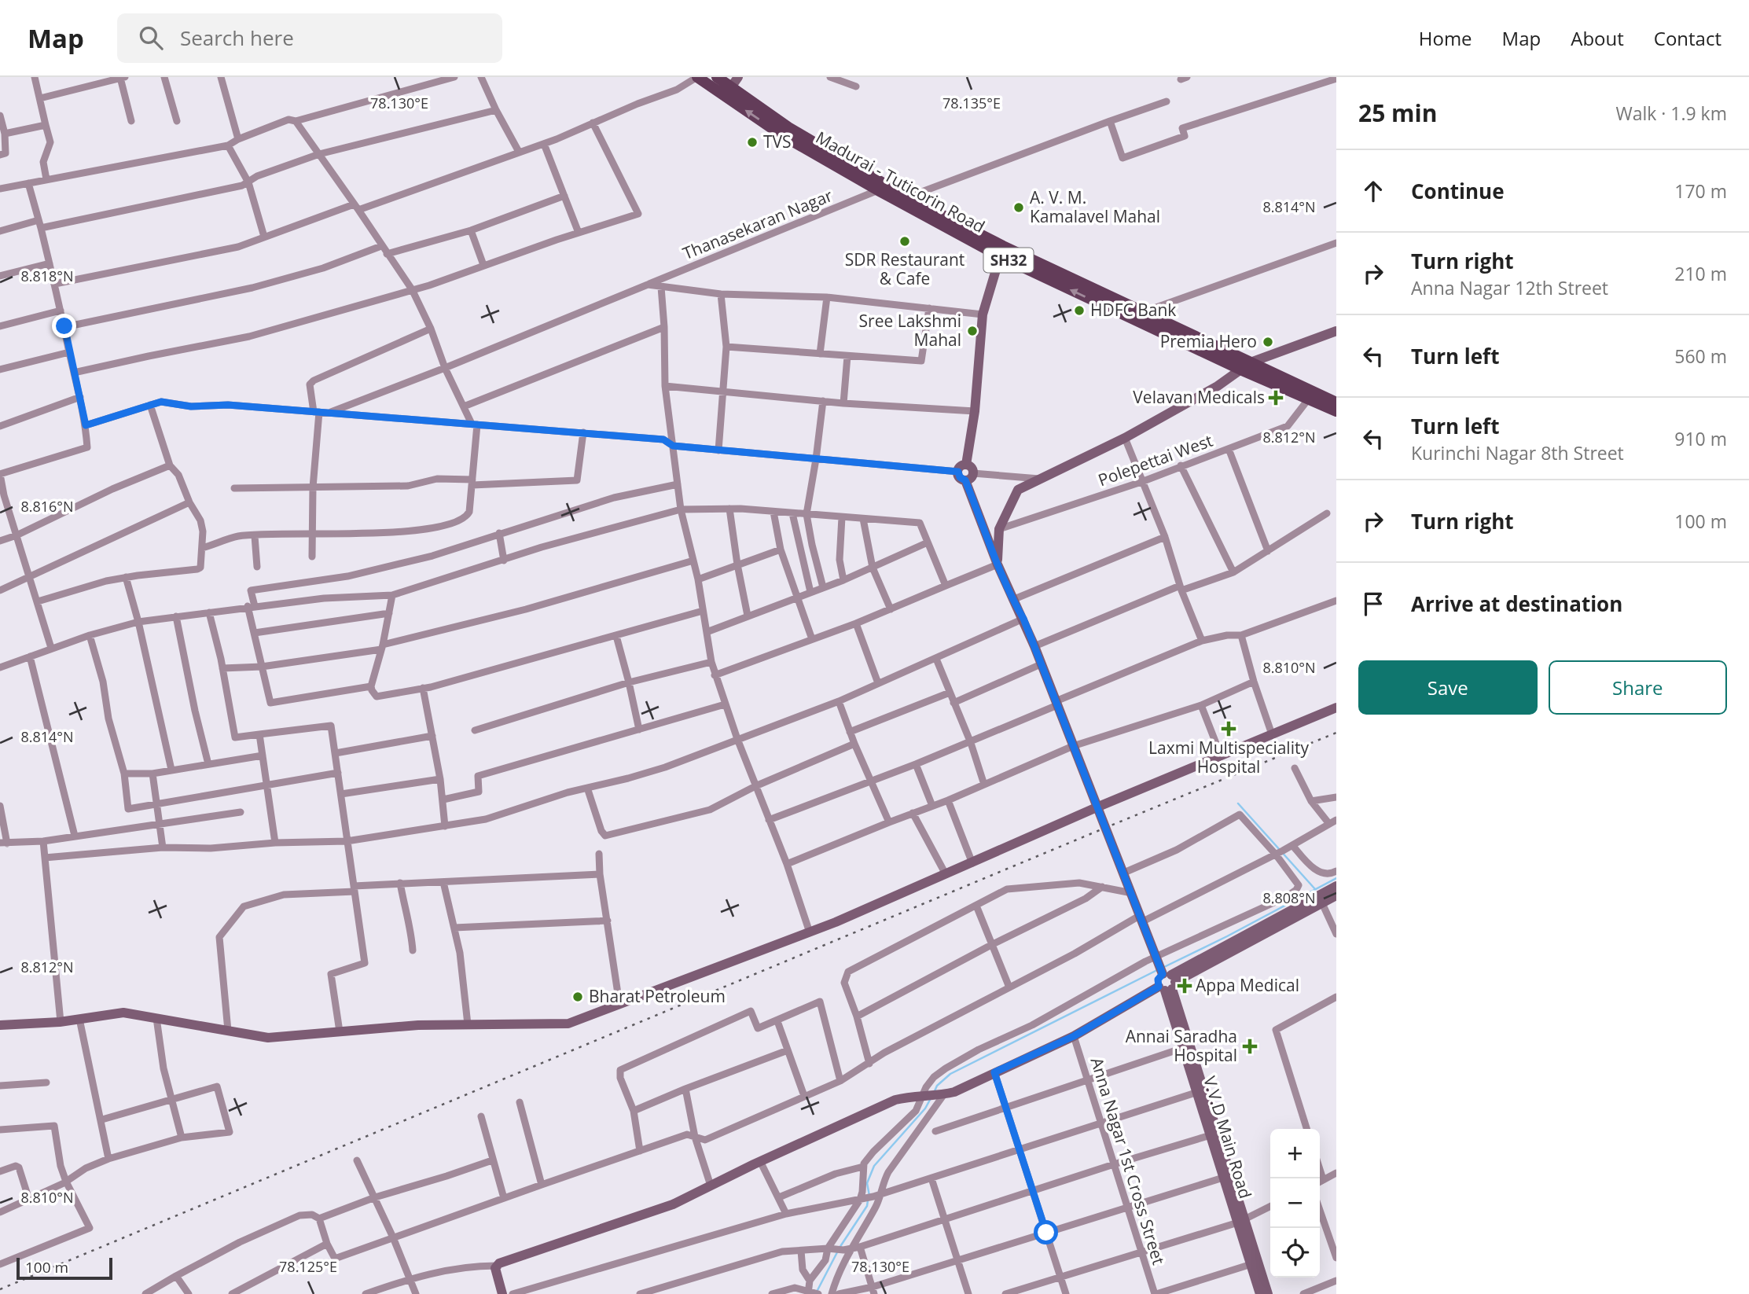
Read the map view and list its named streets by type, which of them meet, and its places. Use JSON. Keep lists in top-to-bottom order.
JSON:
{
  "streets": {
    "main road": ["Madurai - Tuticorin Road", "SH32"],
    "street": [
      "Thanasekaran Nagar",
      "Polepettai West",
      "V.V.D Main Road",
      "Anna Nagar 1st Cross Street"
    ]
  },
  "crossings": [
    ["Madurai - Tuticorin Road", "Thanasekaran Nagar"],
    ["Madurai - Tuticorin Road", "Polepettai West"]
  ],
  "places": {
    "other": [
      "TVS",
      "A. V. M. Kamalavel Mahal",
      "SDR Restaurant & Cafe",
      "HDFC Bank",
      "Sree Lakshmi Mahal",
      "Premia Hero",
      "Bharat Petroleum"
    ],
    "health": [
      "Velavan Medicals",
      "Laxmi Multispeciality Hospital",
      "Appa Medical",
      "Annai Saradha Hospital"
    ]
  },
  "scale_bar": "100 m",
  "page": {
    "header": "Map",
    "search": "Search here",
    "nav": [
      "Home",
      "Map",
      "About",
      "Contact"
    ],
    "heading": ["25 min", "Walk · 1.9 km"],
    "list": [
      ["Continue", "170 m"],
      ["Turn right", "Anna Nagar 12th Street", "210 m"],
      ["Turn left", "560 m"],
      ["Turn left", "Kurinchi Nagar 8th Street", "910 m"],
      ["Turn right", "100 m"],
      "Arrive at destination"
    ],
    "buttons": ["Save", "Share"],
    "map_buttons": ["+", "−"],
    "scale": "100 m"
  },
  "coordinates": [
    "78.130°E",
    "78.135°E",
    "8.814°N",
    "8.818°N",
    "8.812°N",
    "8.816°N",
    "8.810°N",
    "8.808°N",
    "78.125°E"
  ]
}
